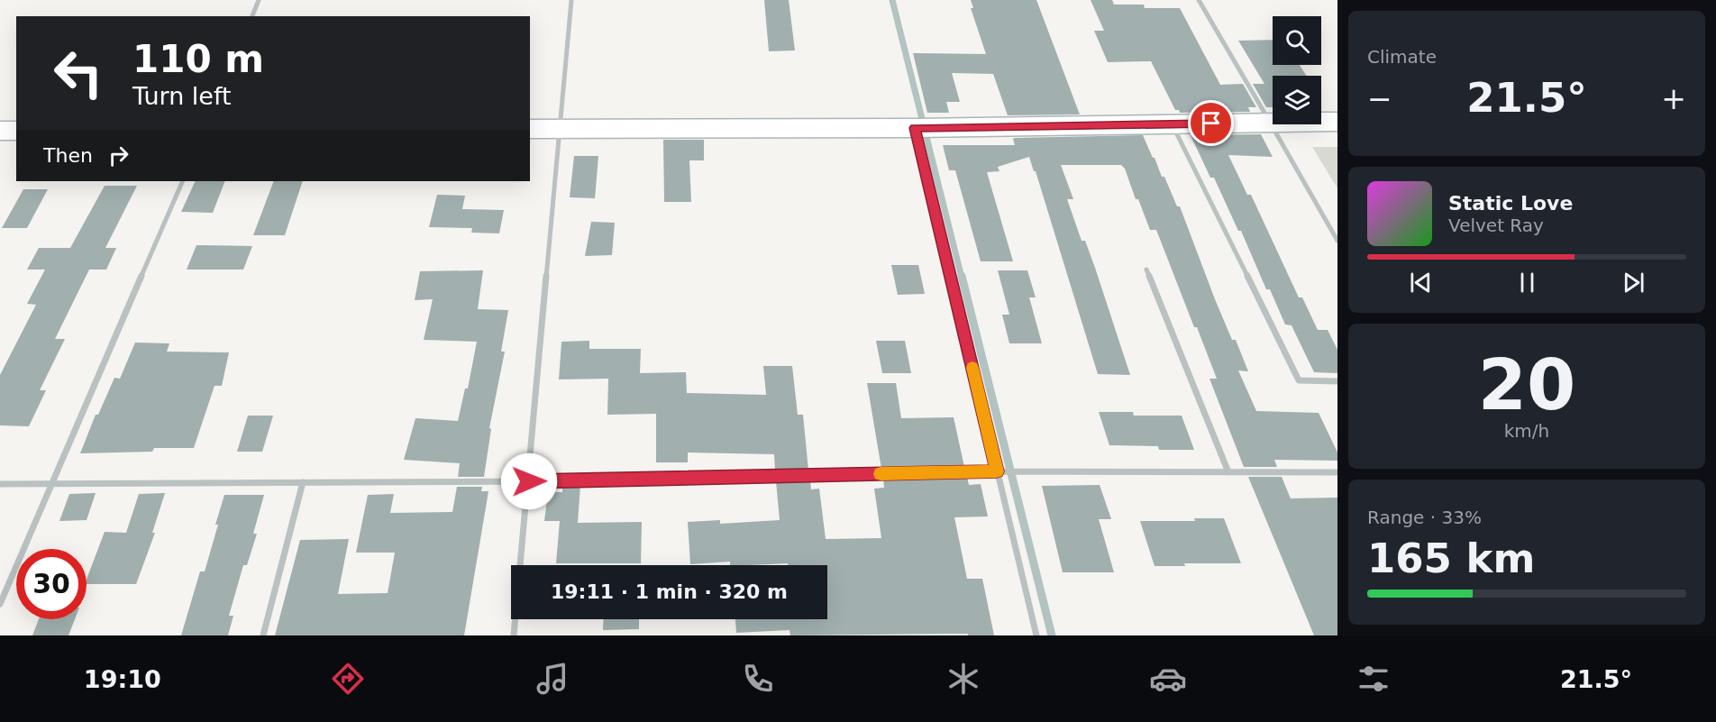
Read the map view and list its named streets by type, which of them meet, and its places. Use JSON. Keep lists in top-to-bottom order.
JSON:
{
  "page": {
    "tile": [
      "Climate",
      ["20", "km/h"],
      ["Range · 33%", "165 km"]
    ],
    "turn": ["110 m", "Turn left"],
    "heat": ["−", "21.5°", "+"],
    "then": "Then",
    "song": ["Static Love", "Velvet Ray"],
    "limit": "30",
    "trip": "19:11 · 1 min · 320 m",
    "tabs": ["19:10", "21.5°"]
  }
}
